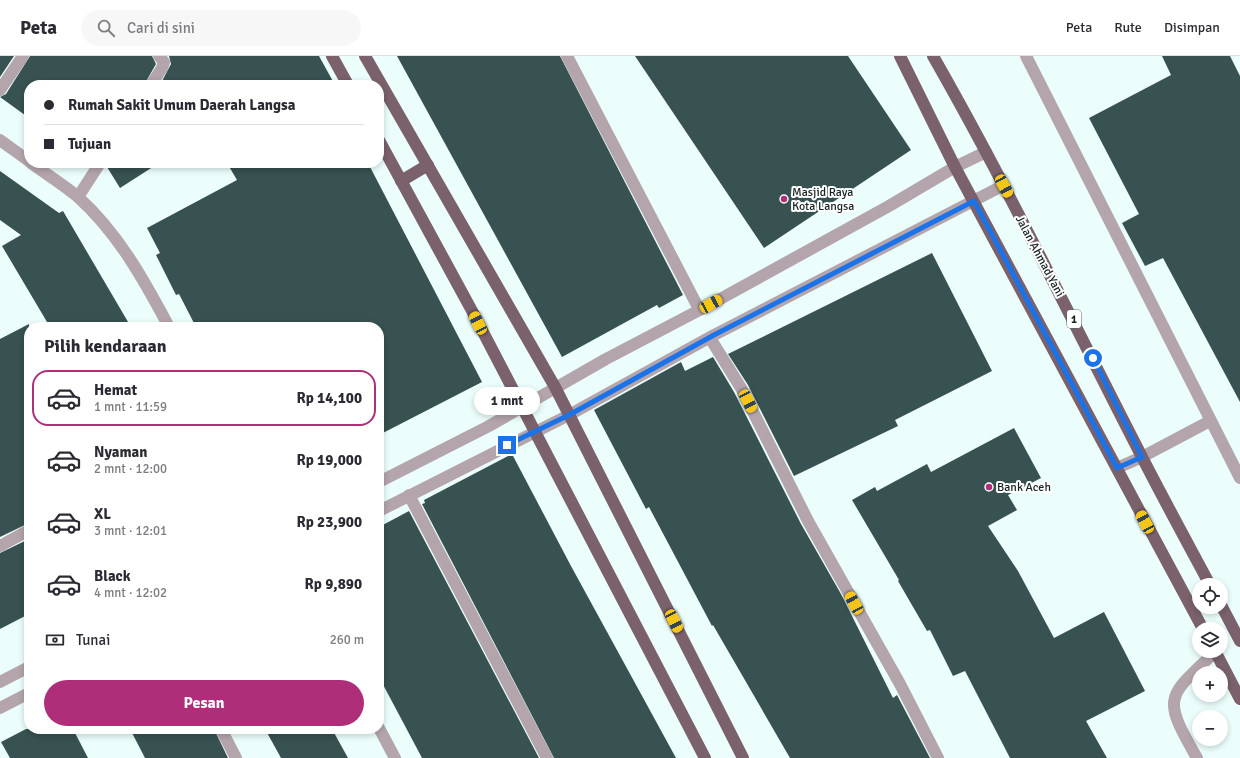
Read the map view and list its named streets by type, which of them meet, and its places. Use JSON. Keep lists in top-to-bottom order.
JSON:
{
  "streets": {
    "main road": ["Jalan Ahmad Yani", "1"]
  },
  "places": ["Masjid Raya Kota Langsa", "Bank Aceh"],
  "page": {
    "header": "Peta",
    "search": "Cari di sini",
    "nav": ["Peta", "Rute", "Disimpan"],
    "banner": ["Rumah Sakit Umum Daerah Langsa", "Tujuan"],
    "heading": "Pilih kendaraan",
    "list": [
      {
        "name": "Hemat",
        "note": "1 mnt · 11:59",
        "value": "Rp 14,100"
      },
      {
        "name": "Nyaman",
        "note": "2 mnt · 12:00",
        "value": "Rp 19,000"
      },
      {
        "name": "XL",
        "note": "3 mnt · 12:01",
        "value": "Rp 23,900"
      },
      {
        "name": "Black",
        "note": "4 mnt · 12:02",
        "value": "Rp 9,890"
      }
    ],
    "bubble": "1 mnt",
    "map_buttons": ["+", "−"],
    "pay": ["Tunai", "260 m"],
    "buttons": "Pesan"
  }
}
